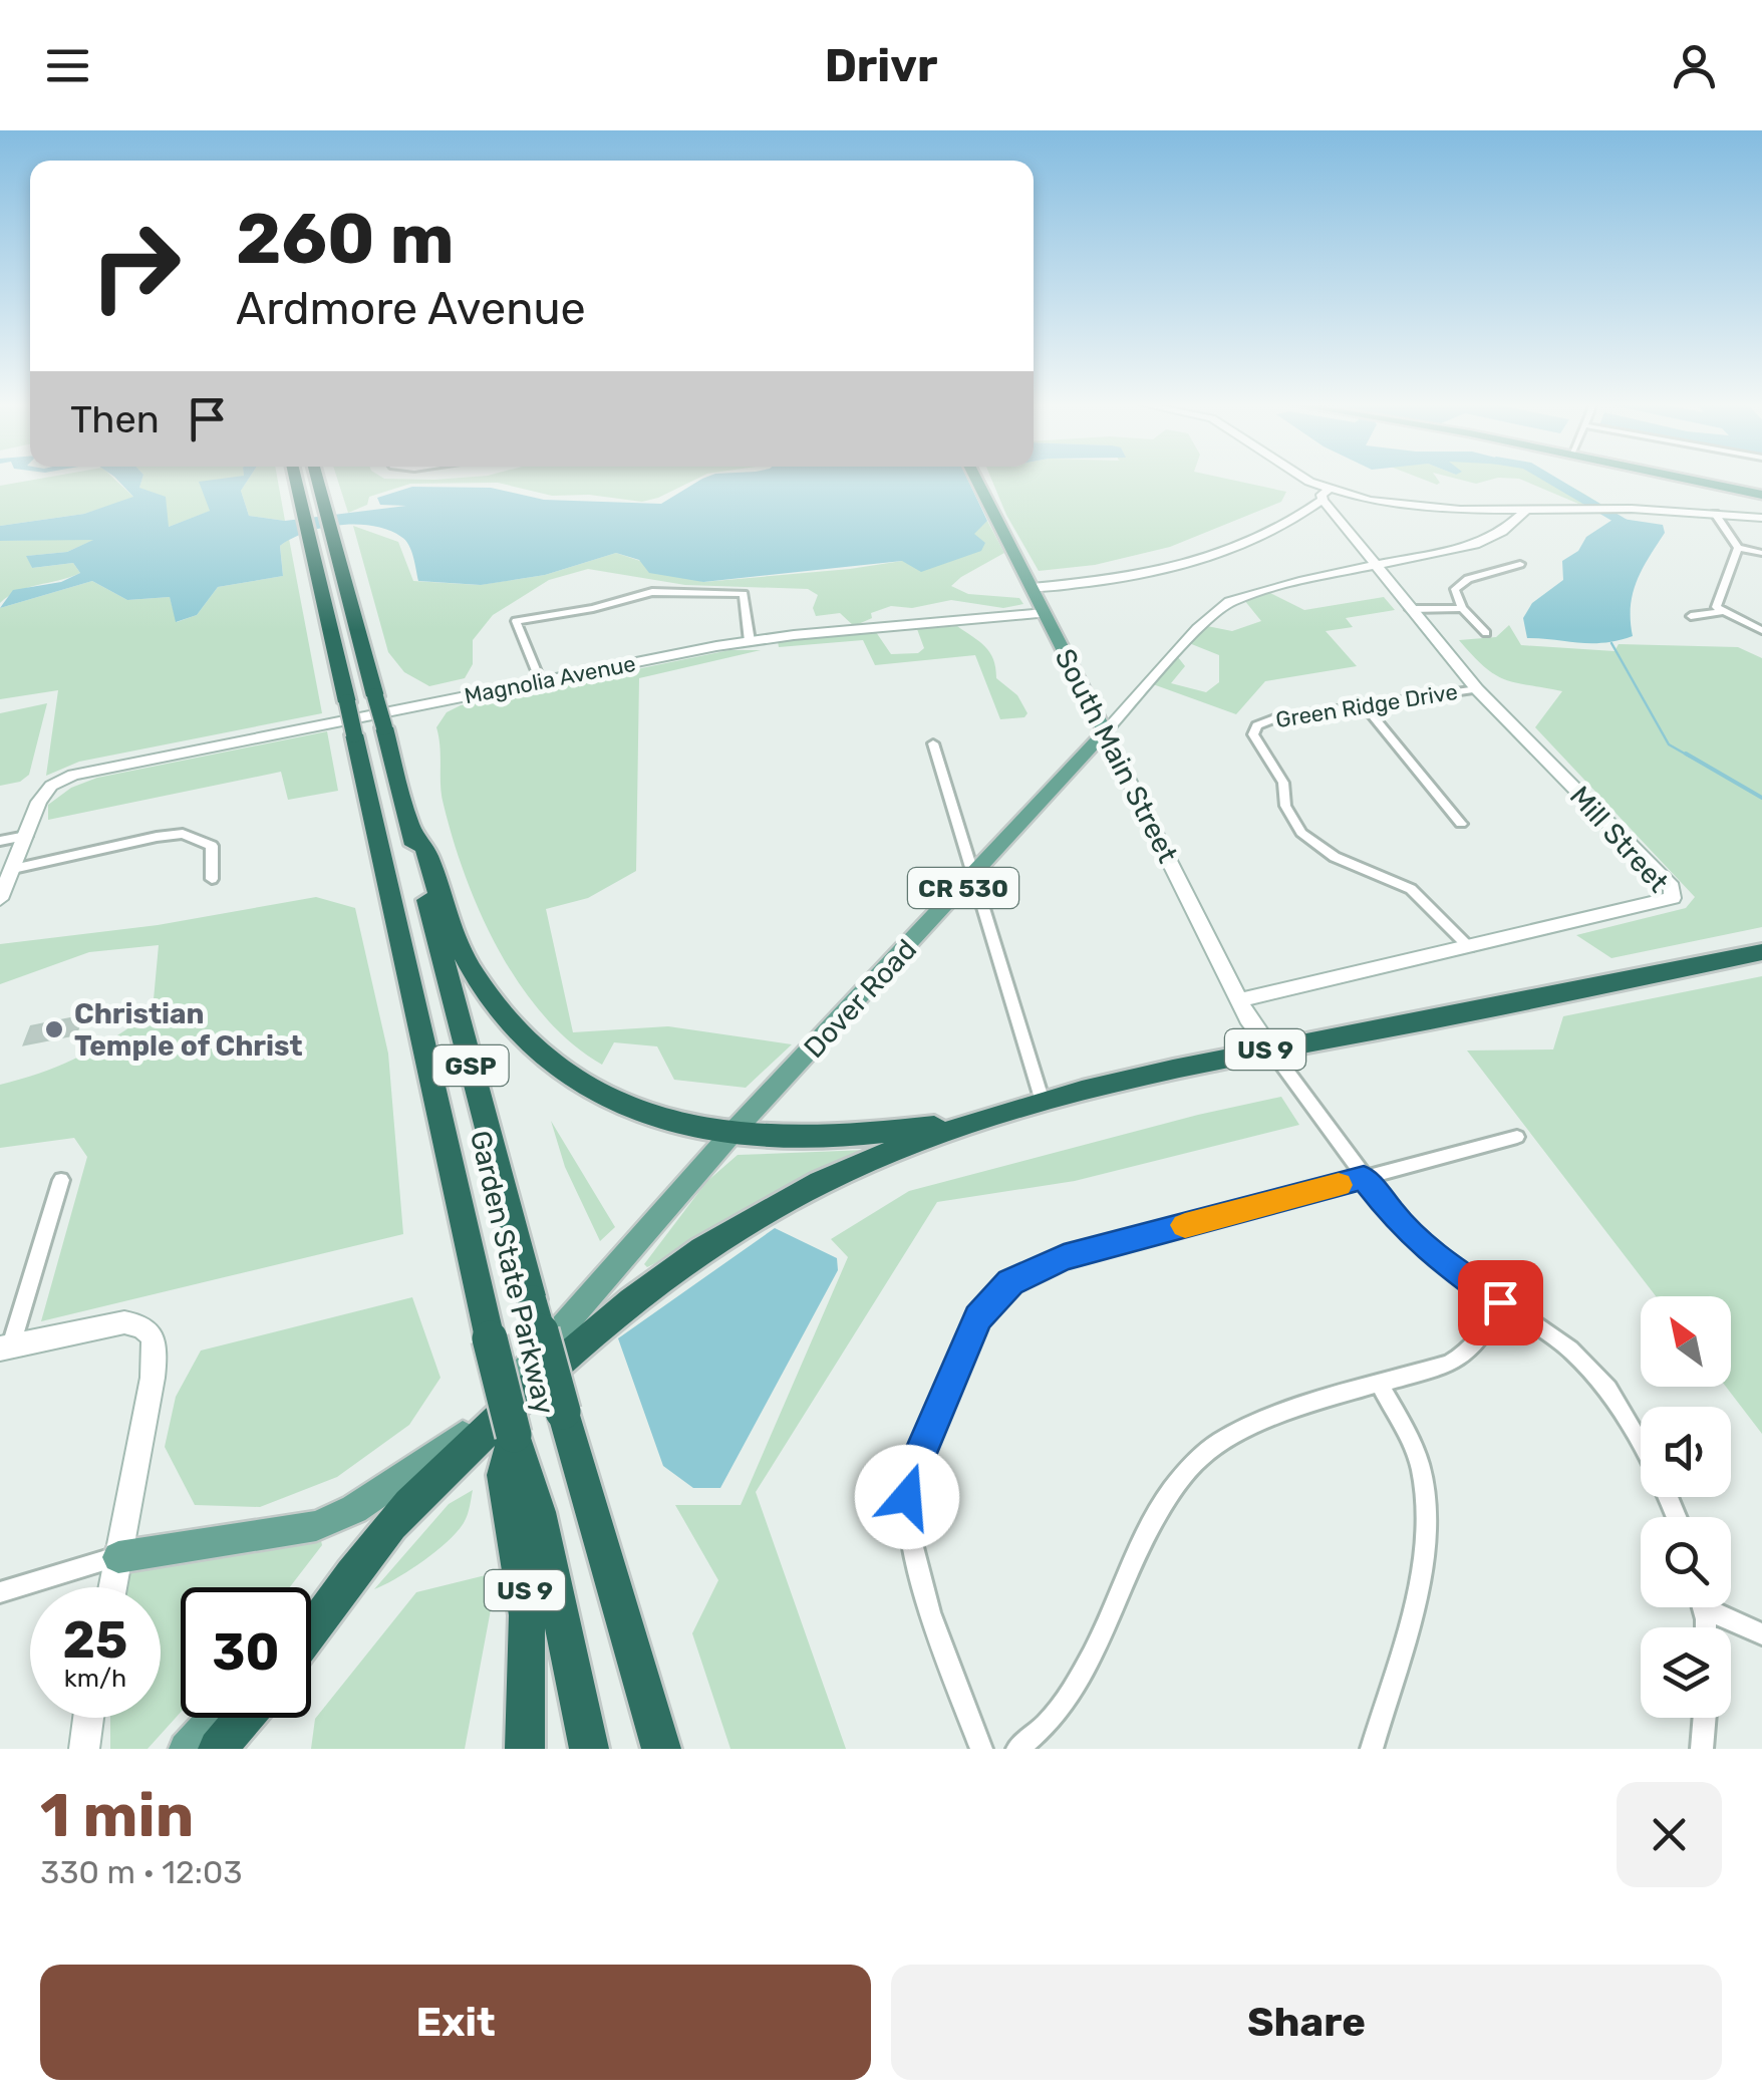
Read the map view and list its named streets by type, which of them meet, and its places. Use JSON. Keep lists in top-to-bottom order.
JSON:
{
  "streets": {
    "highway": ["US 9", "GSP", "Garden State Parkway"],
    "main road": ["South Main Street", "CR 530", "Dover Road"],
    "street": ["Magnolia Avenue", "Green Ridge Drive", "Mill Street"]
  },
  "crossings": [
    ["Magnolia Avenue", "South Main Street"],
    ["Green Ridge Drive", "Mill Street"],
    ["South Main Street", "Mill Street"],
    ["South Main Street", "Dover Road"],
    ["South Main Street", "US 9"],
    ["Mill Street", "Dover Road"],
    ["Dover Road", "US 9"],
    ["US 9", "Garden State Parkway"]
  ],
  "places": ["Christian Temple of Christ"],
  "north": "top left",
  "page": {
    "header": "Drivr",
    "turn": ["260 m", "Ardmore Avenue"],
    "then": "Then",
    "speed": "25 km/h",
    "limit": "30",
    "heading": ["1 min", "330 m · 12:03"],
    "buttons": ["Exit", "Share"]
  }
}
